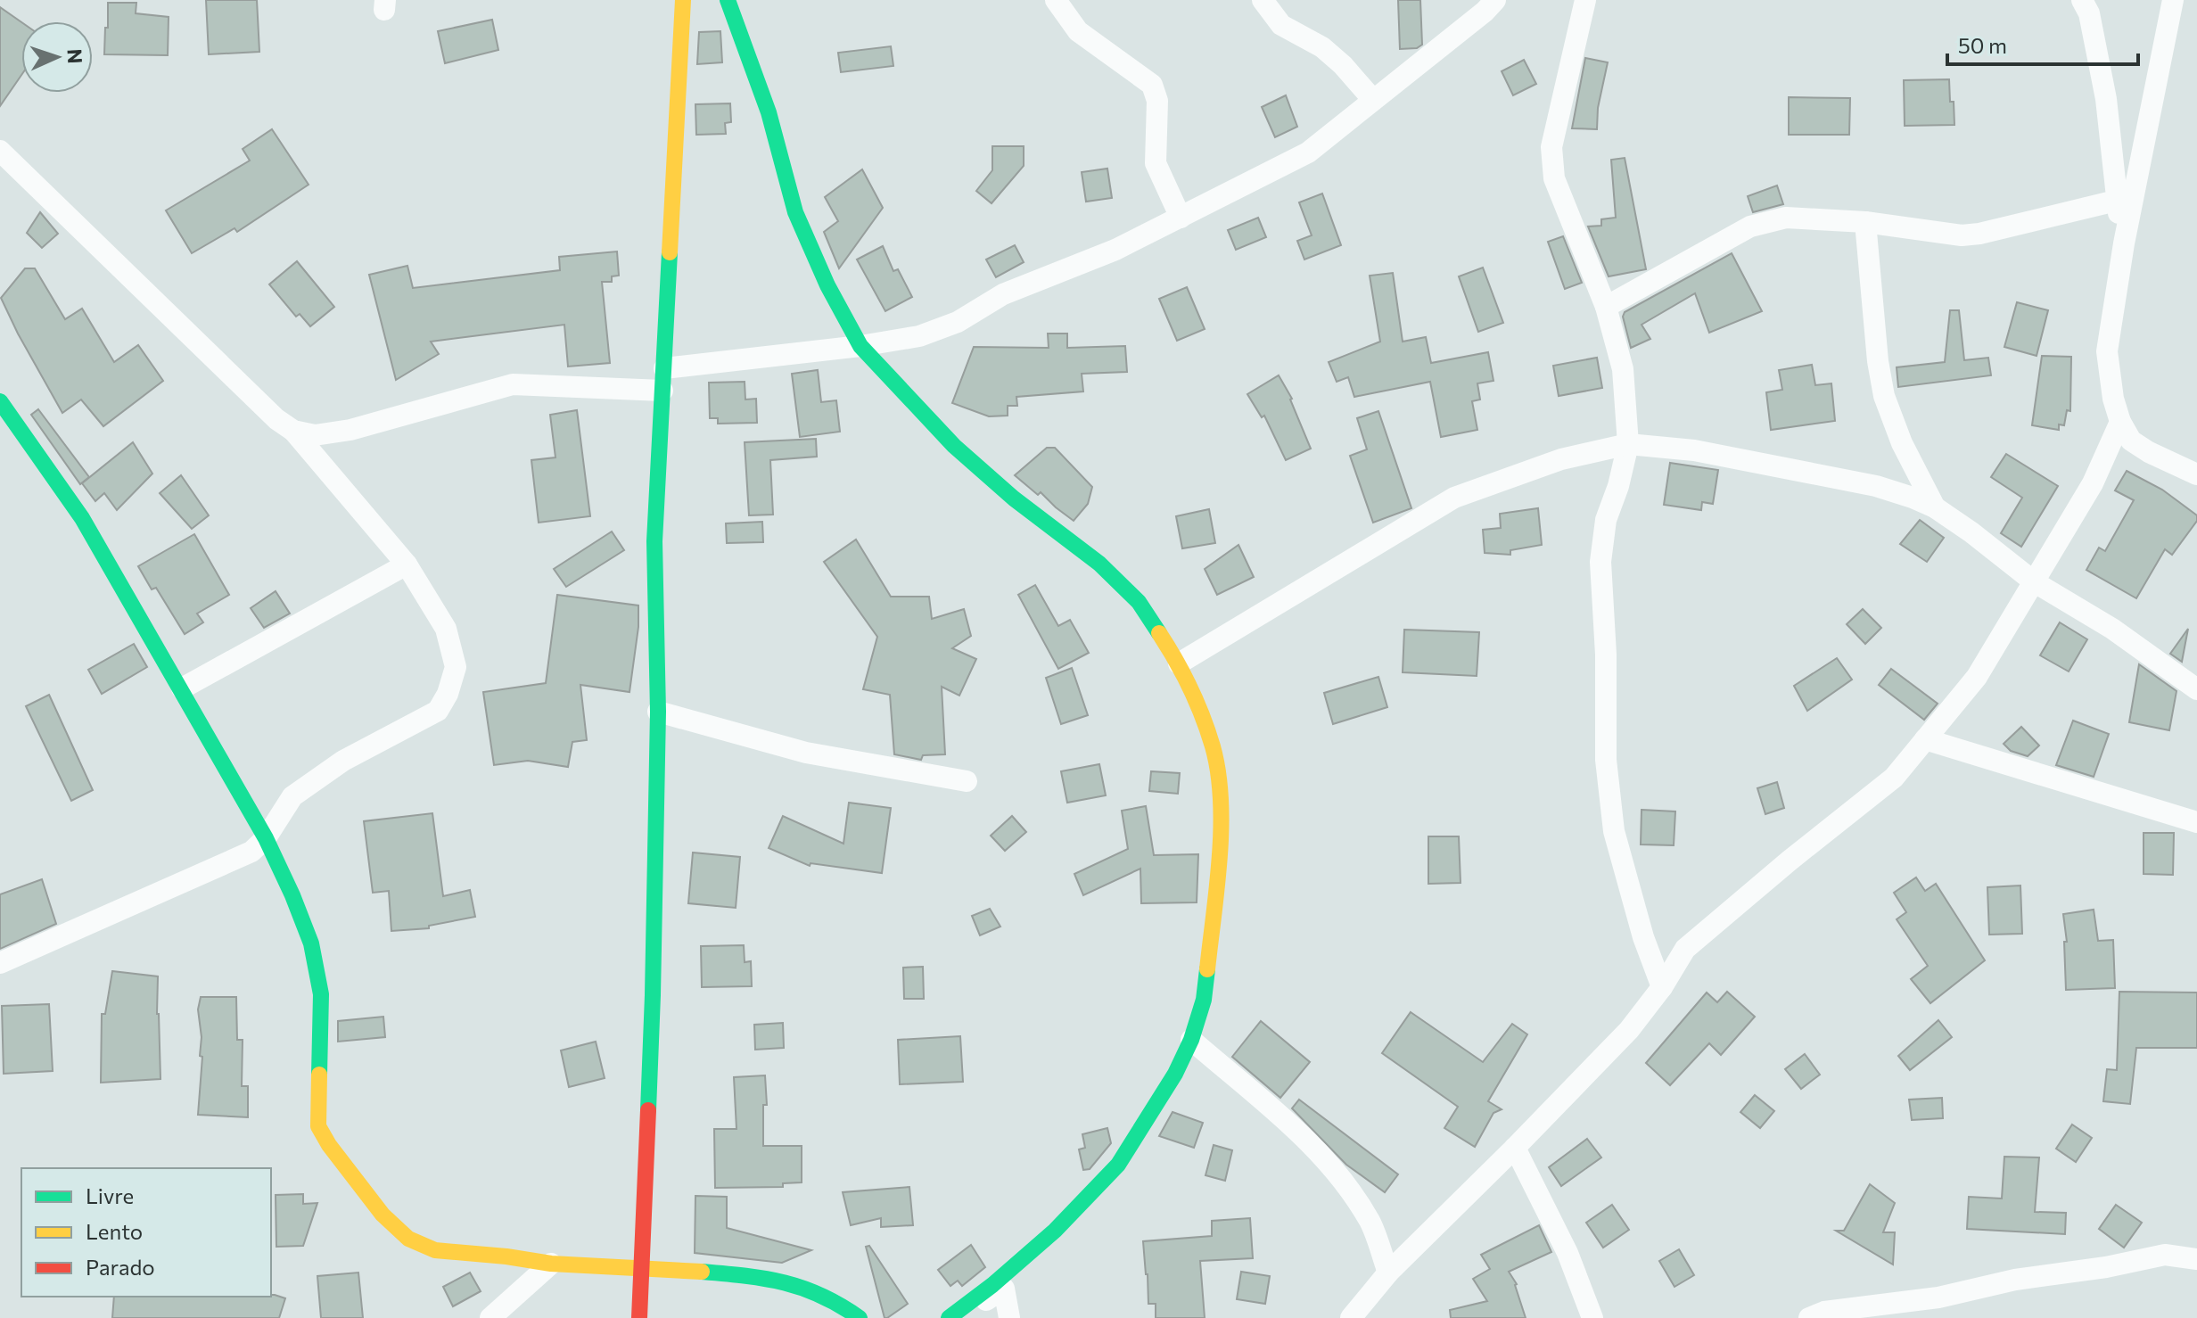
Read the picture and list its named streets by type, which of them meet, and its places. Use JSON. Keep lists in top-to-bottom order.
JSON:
{
  "legend": ["Livre", "Lento", "Parado"],
  "scale_bar": "50 m",
  "north": "right"
}
